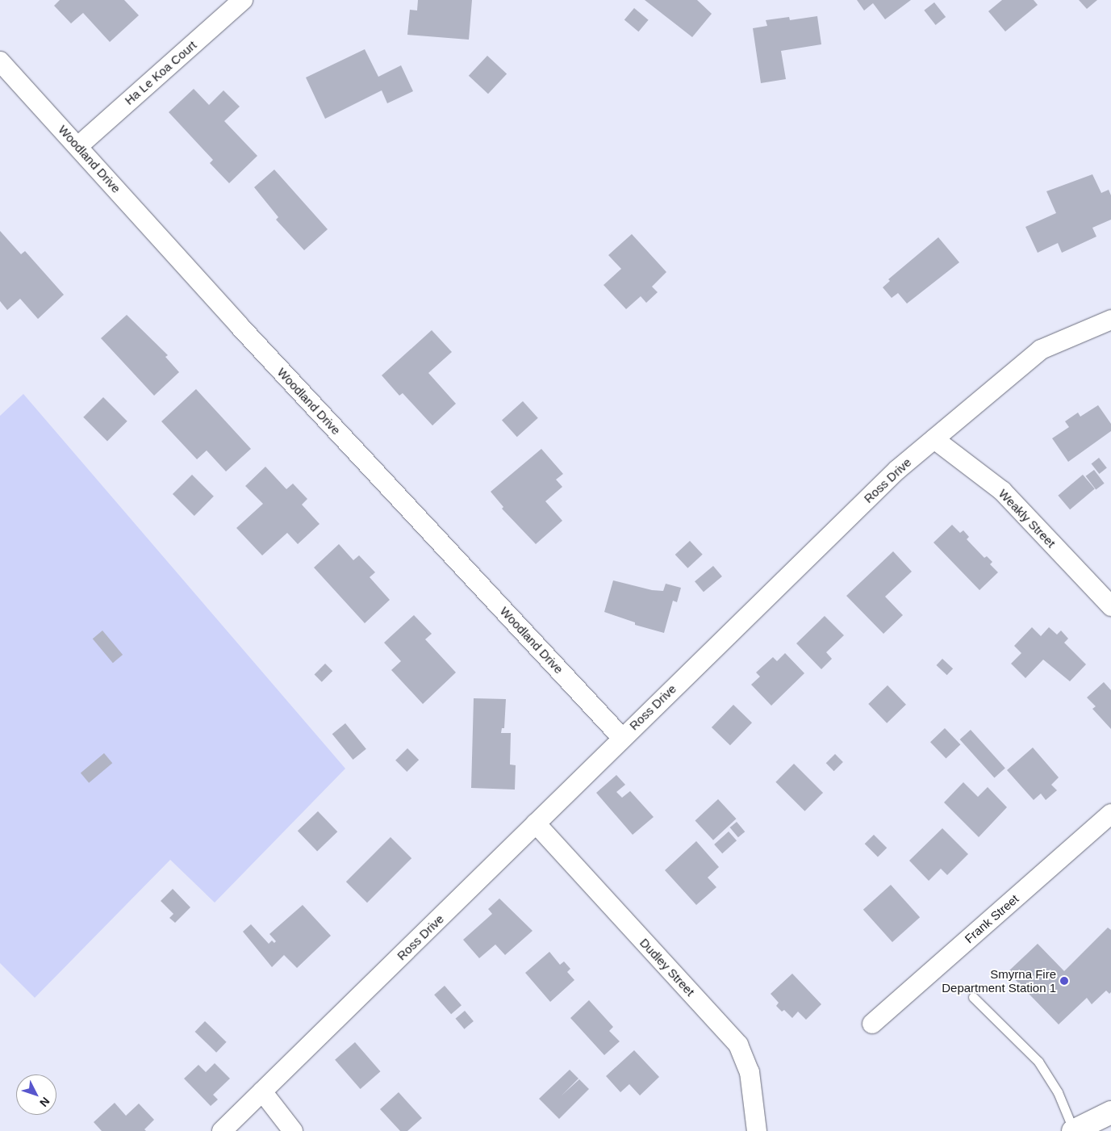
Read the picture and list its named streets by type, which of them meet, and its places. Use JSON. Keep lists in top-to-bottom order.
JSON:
{
  "streets": {
    "street": [
      "Ha Le Koa Court",
      "Woodland Drive",
      "Ross Drive",
      "Weakly Street",
      "Frank Street",
      "Dudley Street"
    ]
  },
  "crossings": [
    ["Ha Le Koa Court", "Woodland Drive"],
    ["Woodland Drive", "Ross Drive"],
    ["Ross Drive", "Weakly Street"],
    ["Ross Drive", "Dudley Street"]
  ],
  "places": ["Smyrna Fire Department Station 1"],
  "north": "bottom right"
}
